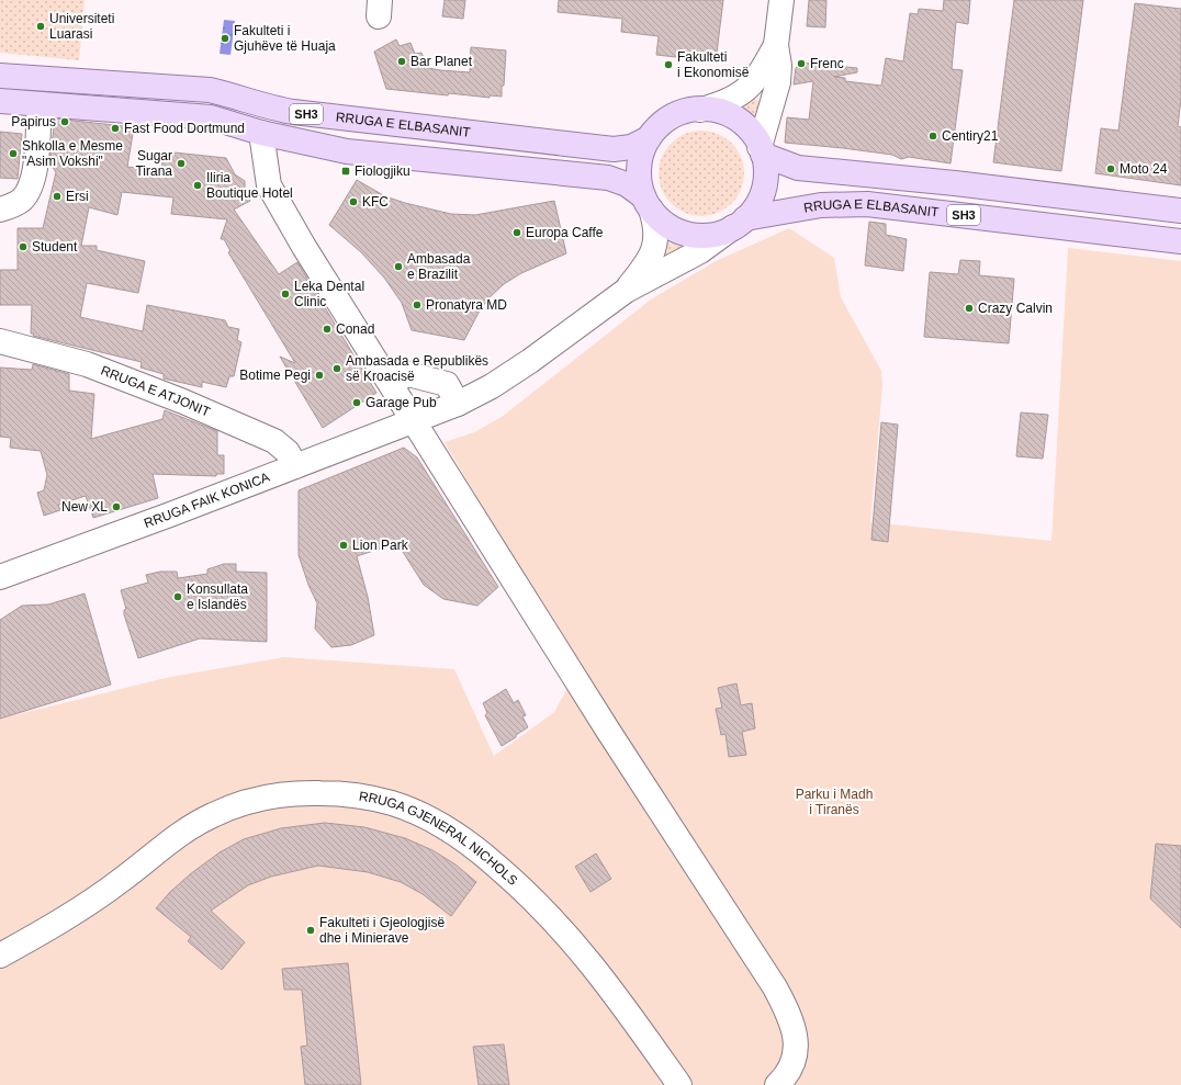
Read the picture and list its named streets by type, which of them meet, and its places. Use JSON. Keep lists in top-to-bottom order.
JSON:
{
  "streets": {
    "main road": ["SH3", "RRUGA E ELBASANIT"],
    "street": ["RRUGA E ATJONIT", "RRUGA FAIK KONICA", "RRUGA GJENERAL NICHOLS"]
  },
  "crossings": [
    ["SH3", "RRUGA E ELBASANIT"],
    ["RRUGA E ATJONIT", "RRUGA FAIK KONICA"]
  ],
  "parks": ["Parku i Madh i Tiranës"],
  "places": {
    "other": [
      "Universiteti Luarasi",
      "Fakulteti i Gjuhëve të Huaja",
      "Bar Planet",
      "Frenc",
      "Fakulteti i Ekonomisë",
      "Papirus",
      "Fast Food Dortmund",
      "Centiry21",
      "Shkolla e Mesme \"Asim Vokshi\"",
      "Sugar Tirana",
      "Moto 24",
      "Iliria Boutique Hotel",
      "Ersi",
      "KFC",
      "Europa Caffe",
      "Student",
      "Ambasada e Brazilit",
      "Leka Dental Clinic",
      "Pronatyra MD",
      "Crazy Calvin",
      "Conad",
      "Ambasada e Republikës së Kroacisë",
      "Botime Pegi",
      "Garage Pub",
      "New XL",
      "Lion Park",
      "Konsullata e Islandës",
      "Fakulteti i Gjeologjisë dhe i Minierave"
    ],
    "transit": ["Fiologjiku"]
  }
}
